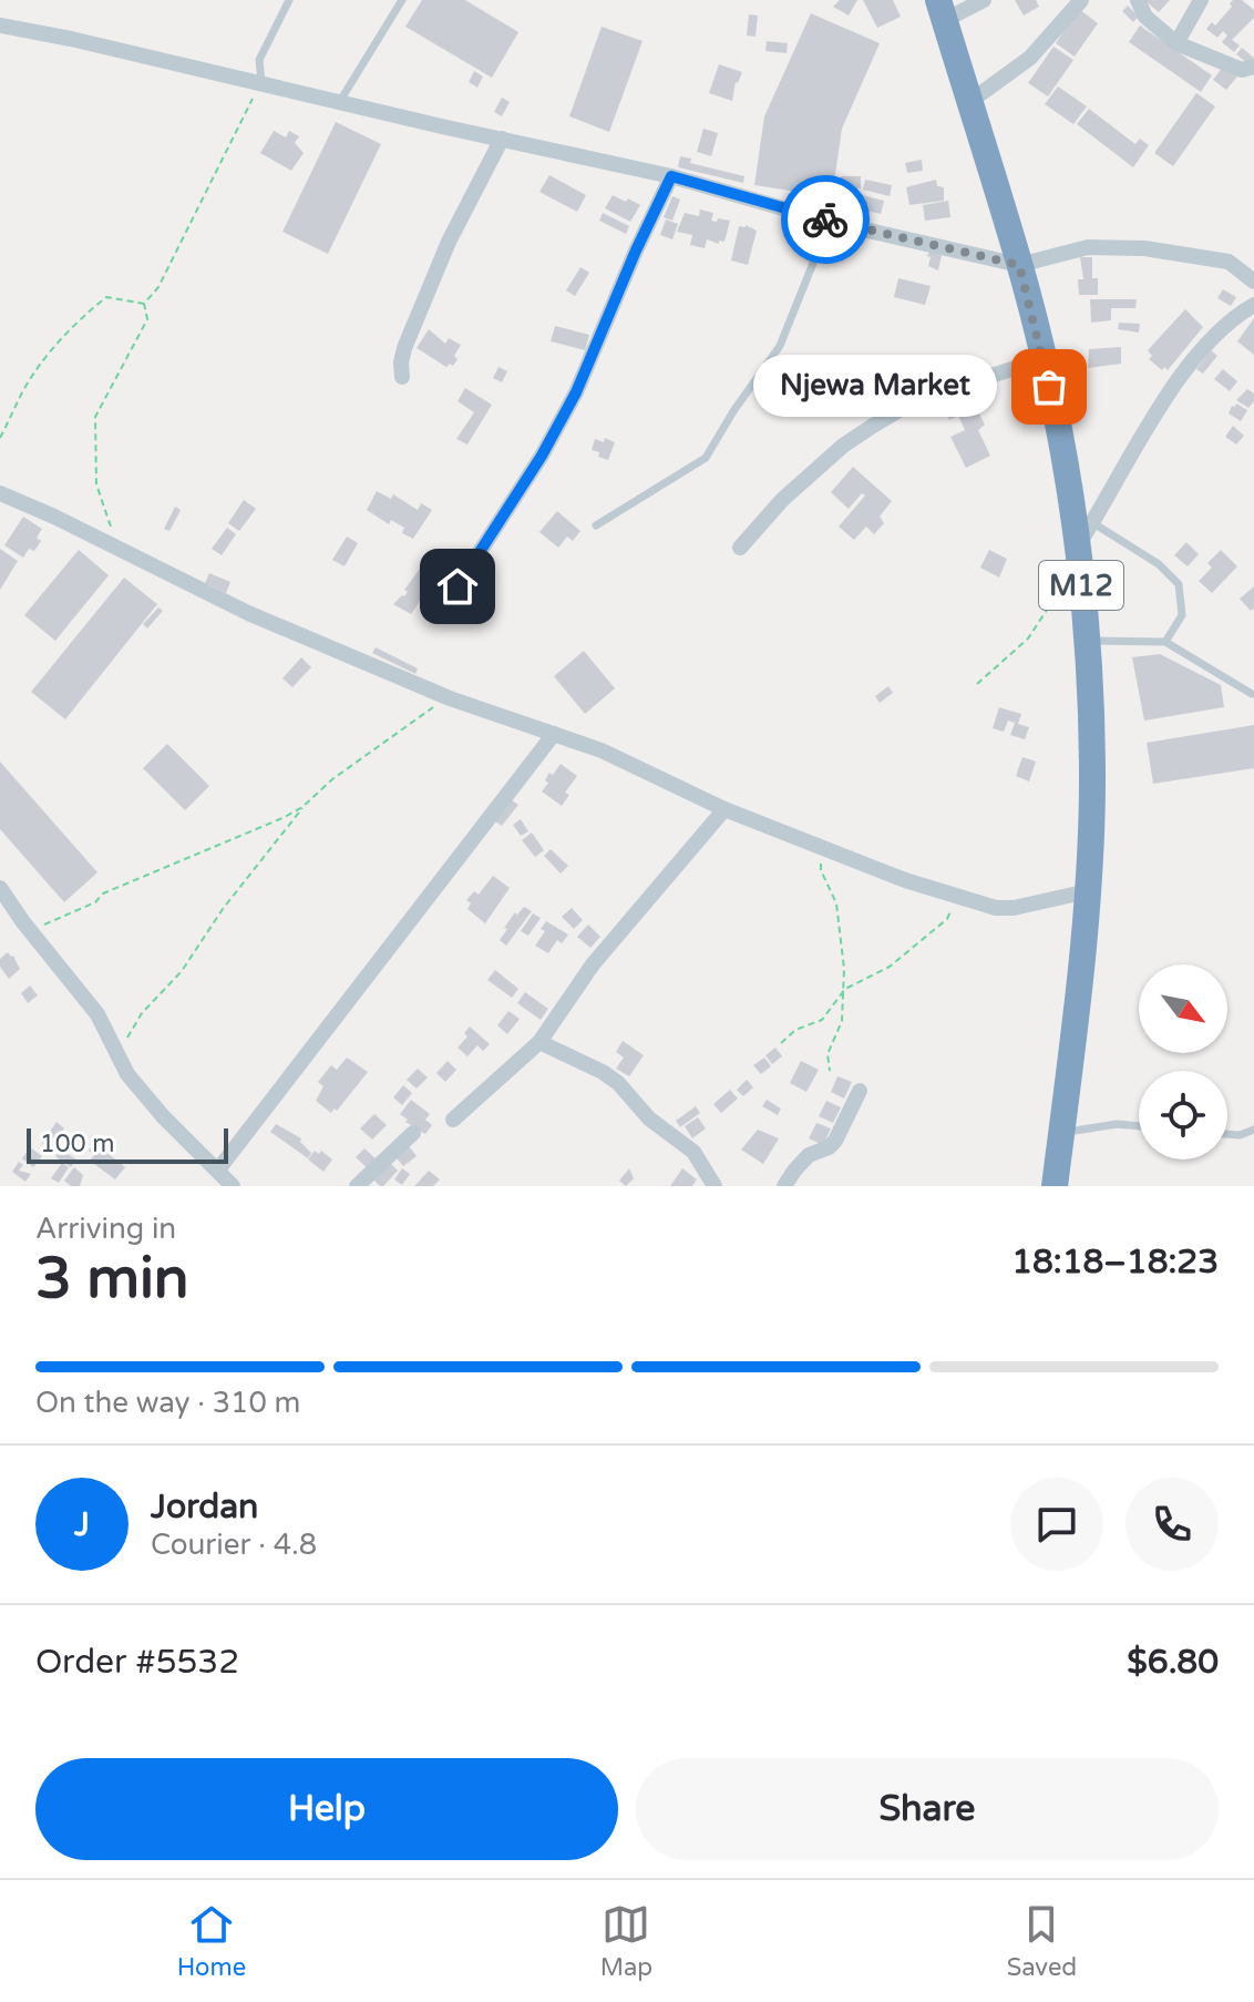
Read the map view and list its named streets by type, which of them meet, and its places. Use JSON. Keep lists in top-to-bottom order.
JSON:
{
  "streets": {
    "highway": ["M12"]
  },
  "places": ["Njewa Market"],
  "scale_bar": "100 m",
  "north": "bottom right",
  "page": {
    "bubble": "Njewa Market",
    "scale": "100 m",
    "heading": ["3 min", "Arriving in", "18:18–18:23"],
    "panel": [
      "Jordan",
      "Courier · 4.8",
      "Order #5532",
      "$6.80"
    ],
    "bar": "On the way · 310 m",
    "round": "J",
    "buttons": ["Help", "Share"],
    "tabs": ["Home", "Map", "Saved"]
  }
}
